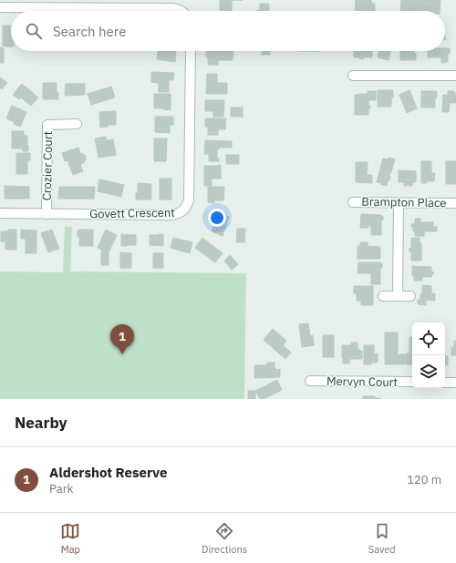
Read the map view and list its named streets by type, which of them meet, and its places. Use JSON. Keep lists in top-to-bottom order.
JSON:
{
  "streets": {
    "street": [
      "Crozier Court",
      "Brampton Place",
      "Govett Crescent",
      "Mervyn Court"
    ]
  },
  "crossings": [
    ["Crozier Court", "Govett Crescent"]
  ],
  "page": {
    "search": "Search here",
    "pins": "1",
    "heading": "Nearby",
    "list": [
      {
        "mark": "1",
        "name": "Aldershot Reserve",
        "note": "Park",
        "value": "120 m"
      }
    ],
    "nav": ["Map", "Directions", "Saved"]
  }
}
